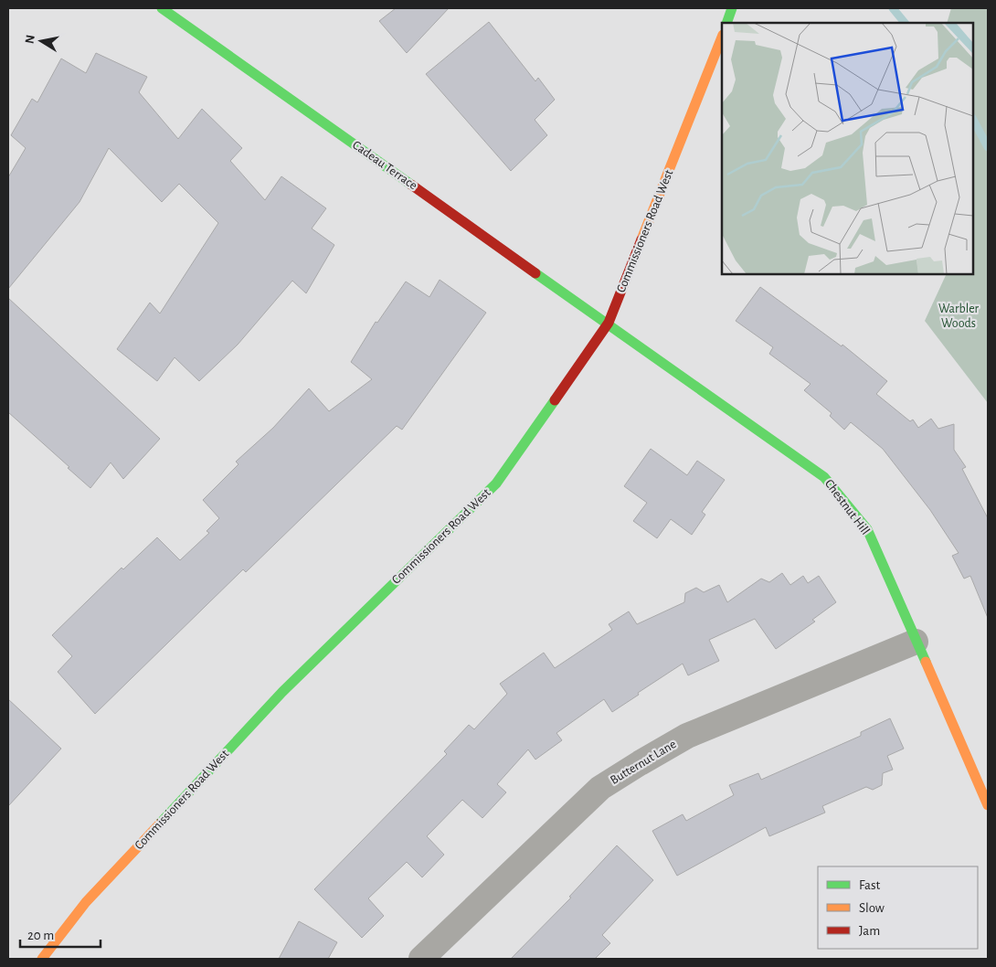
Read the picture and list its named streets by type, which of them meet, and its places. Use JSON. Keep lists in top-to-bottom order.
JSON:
{
  "streets": {
    "street": [
      "Cadeau Terrace",
      "Commissioners Road West",
      "Chestnut Hill",
      "Butternut Lane"
    ]
  },
  "crossings": [
    ["Cadeau Terrace", "Commissioners Road West"],
    ["Cadeau Terrace", "Chestnut Hill"],
    ["Commissioners Road West", "Chestnut Hill"],
    ["Chestnut Hill", "Butternut Lane"]
  ],
  "parks": ["Warbler Woods"],
  "legend": ["Fast", "Slow", "Jam"],
  "scale_bar": "20 m",
  "north": "left"
}
